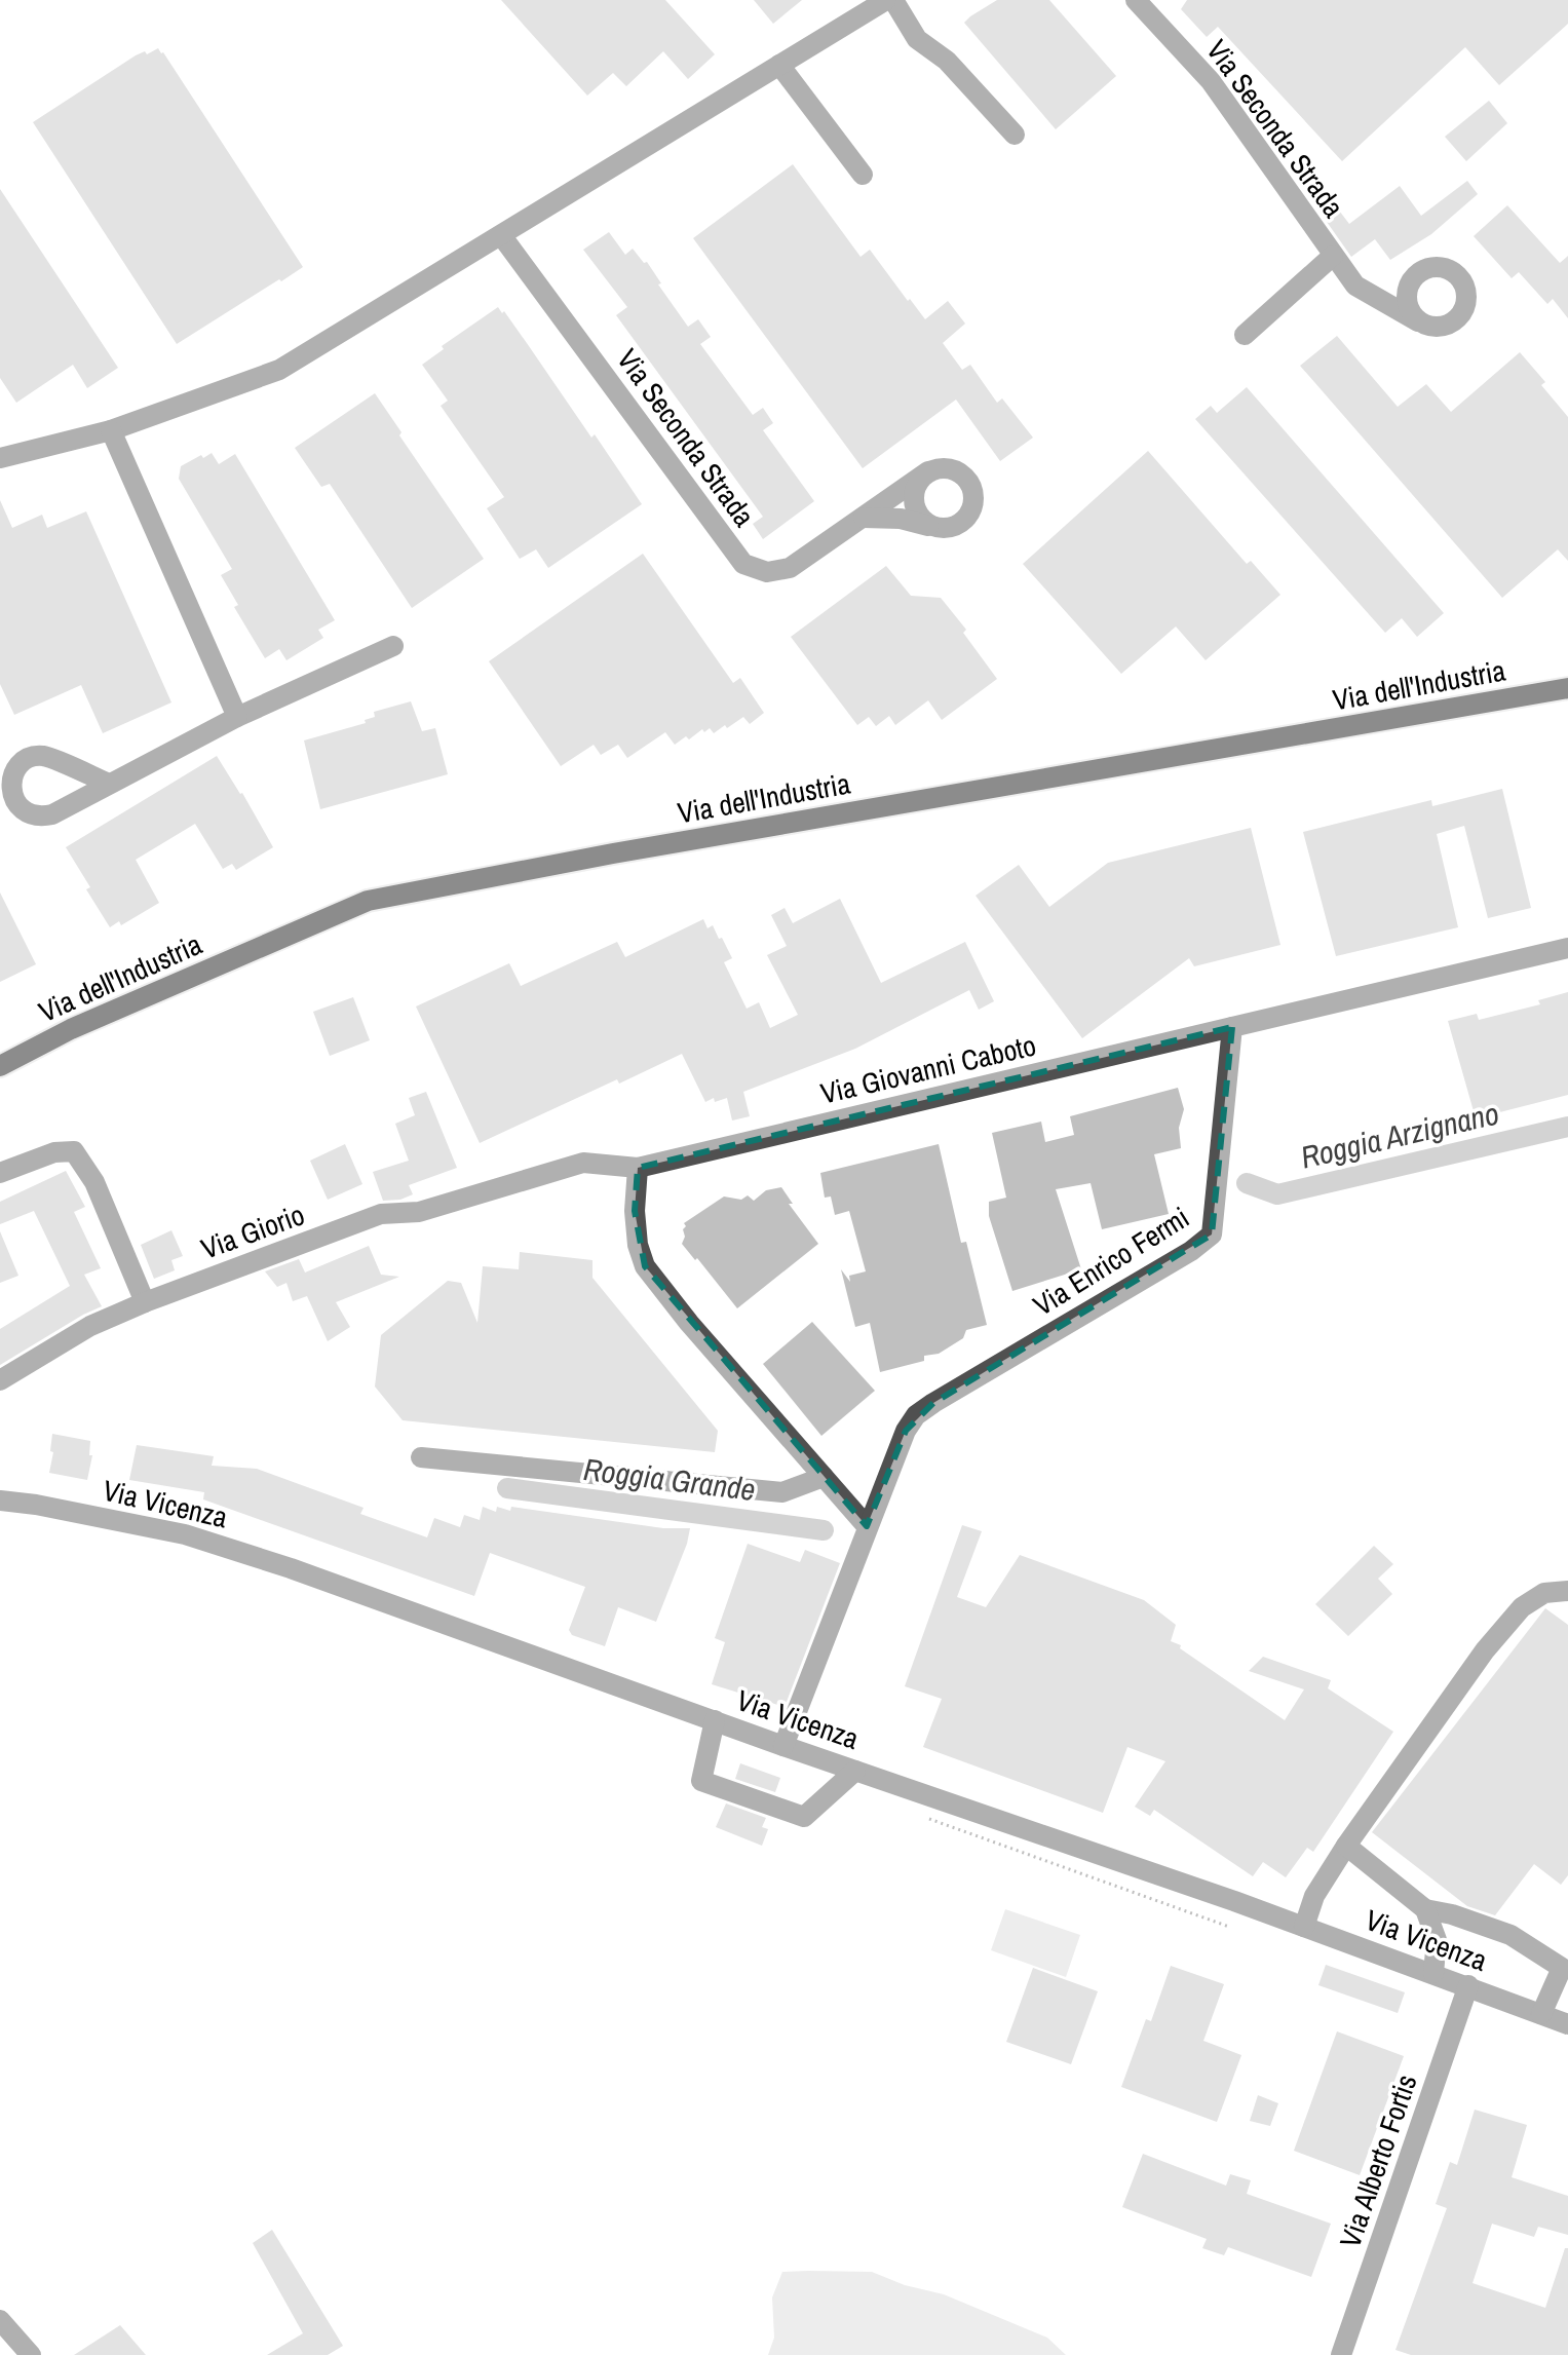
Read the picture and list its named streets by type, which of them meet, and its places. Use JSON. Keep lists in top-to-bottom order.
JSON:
{
  "streets": {
    "main road": ["Via dell'Industria"],
    "street": [
      "Via Seconda Strada",
      "Via Giovanni Caboto",
      "Via Giorio",
      "Via Enrico Fermi",
      "Via Vicenza",
      "Via Alberto Fortis"
    ]
  },
  "crossings": [
    ["Via Giovanni Caboto", "Via Giorio"],
    ["Via Giovanni Caboto", "Via Enrico Fermi"],
    ["Via Enrico Fermi", "Via Vicenza"],
    ["Via Vicenza", "Via Alberto Fortis"]
  ],
  "water": ["Roggia Arzignano", "Roggia Grande"]
}
